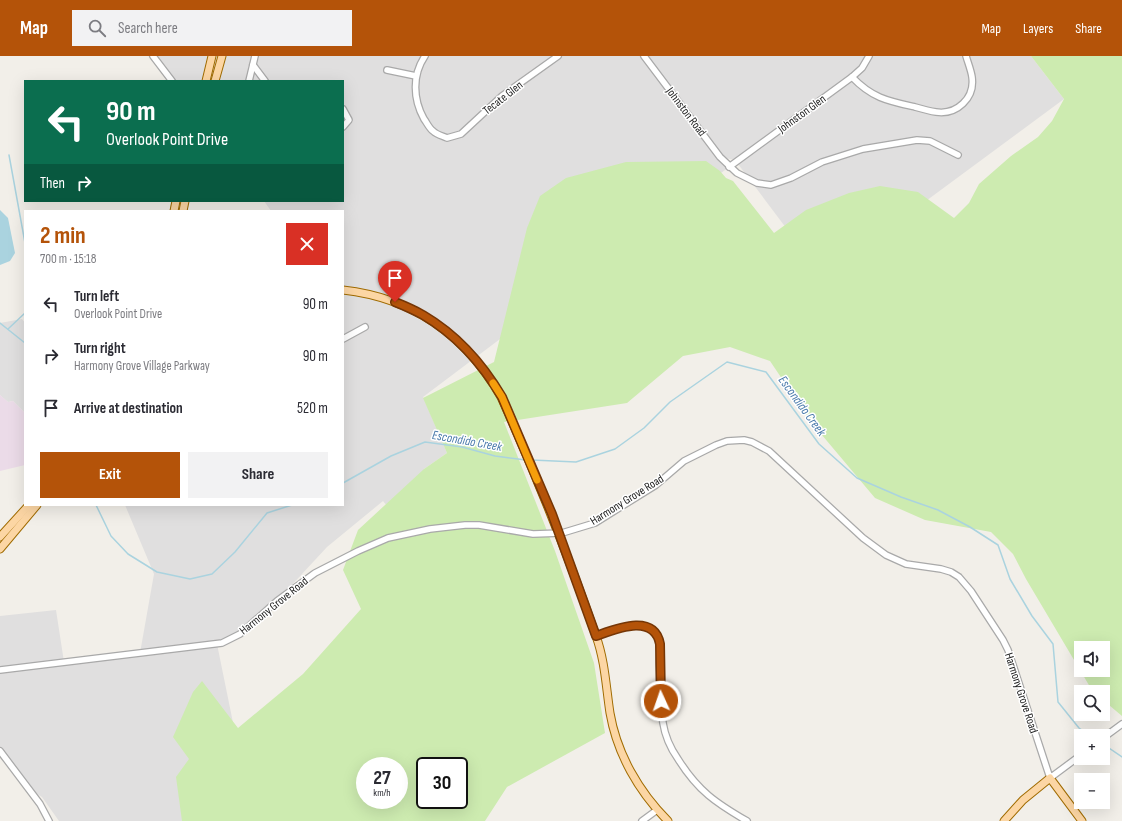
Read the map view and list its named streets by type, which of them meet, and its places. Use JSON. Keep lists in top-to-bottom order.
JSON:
{
  "streets": {
    "main road": ["Harmony Grove Road"],
    "street": ["Tecate Glen", "Johnston Road", "Johnston Glen"]
  },
  "crossings": [
    ["Johnston Road", "Johnston Glen"]
  ],
  "water": ["Escondido Creek"],
  "page": {
    "header": "Map",
    "search": "Search here",
    "nav": ["Map", "Layers", "Share"],
    "turn": ["90 m", "Overlook Point Drive"],
    "then": "Then",
    "heading": ["2 min", "700 m · 15:18"],
    "list": [
      {
        "name": "Turn left",
        "note": "Overlook Point Drive",
        "value": "90 m"
      },
      {
        "name": "Turn right",
        "note": "Harmony Grove Village Parkway",
        "value": "90 m"
      },
      {
        "name": "Arrive at destination",
        "value": "520 m"
      }
    ],
    "buttons": ["Exit", "Share"],
    "map_buttons": ["+", "−"],
    "speed": "27 km/h",
    "limit": "30"
  }
}
